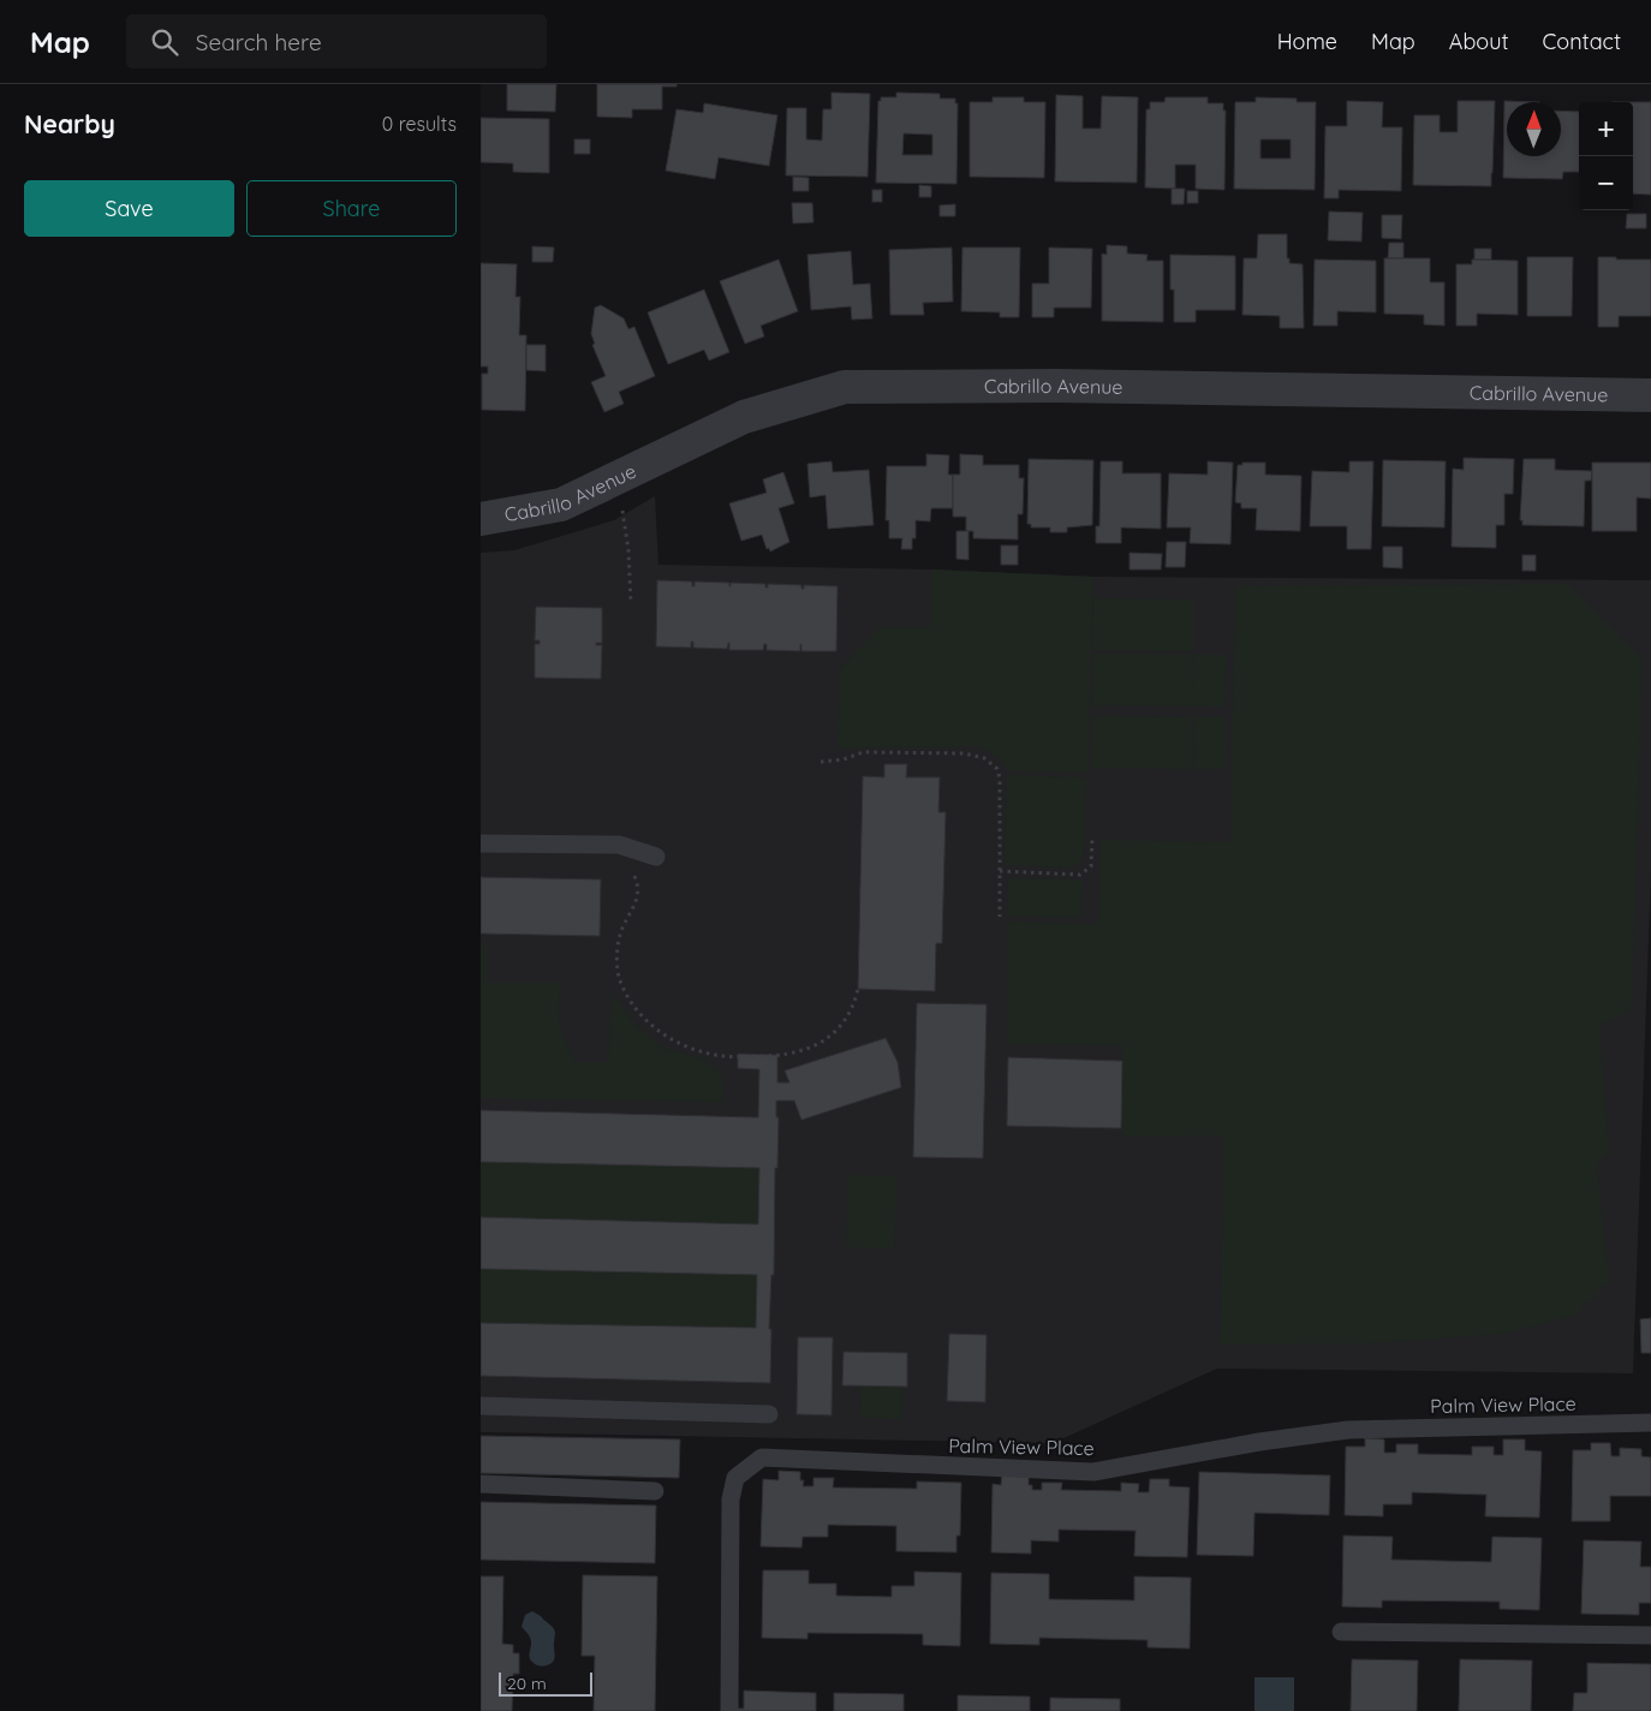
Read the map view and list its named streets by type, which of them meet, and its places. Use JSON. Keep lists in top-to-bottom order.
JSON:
{
  "streets": {
    "street": ["Cabrillo Avenue"],
    "lane": ["Palm View Place"]
  },
  "scale_bar": "20 m",
  "north": "top",
  "page": {
    "header": "Map",
    "search": "Search here",
    "nav": [
      "Home",
      "Map",
      "About",
      "Contact"
    ],
    "heading": ["Nearby", "0 results"],
    "map_buttons": ["+", "−"],
    "buttons": ["Save", "Share"],
    "scale": "20 m"
  }
}
